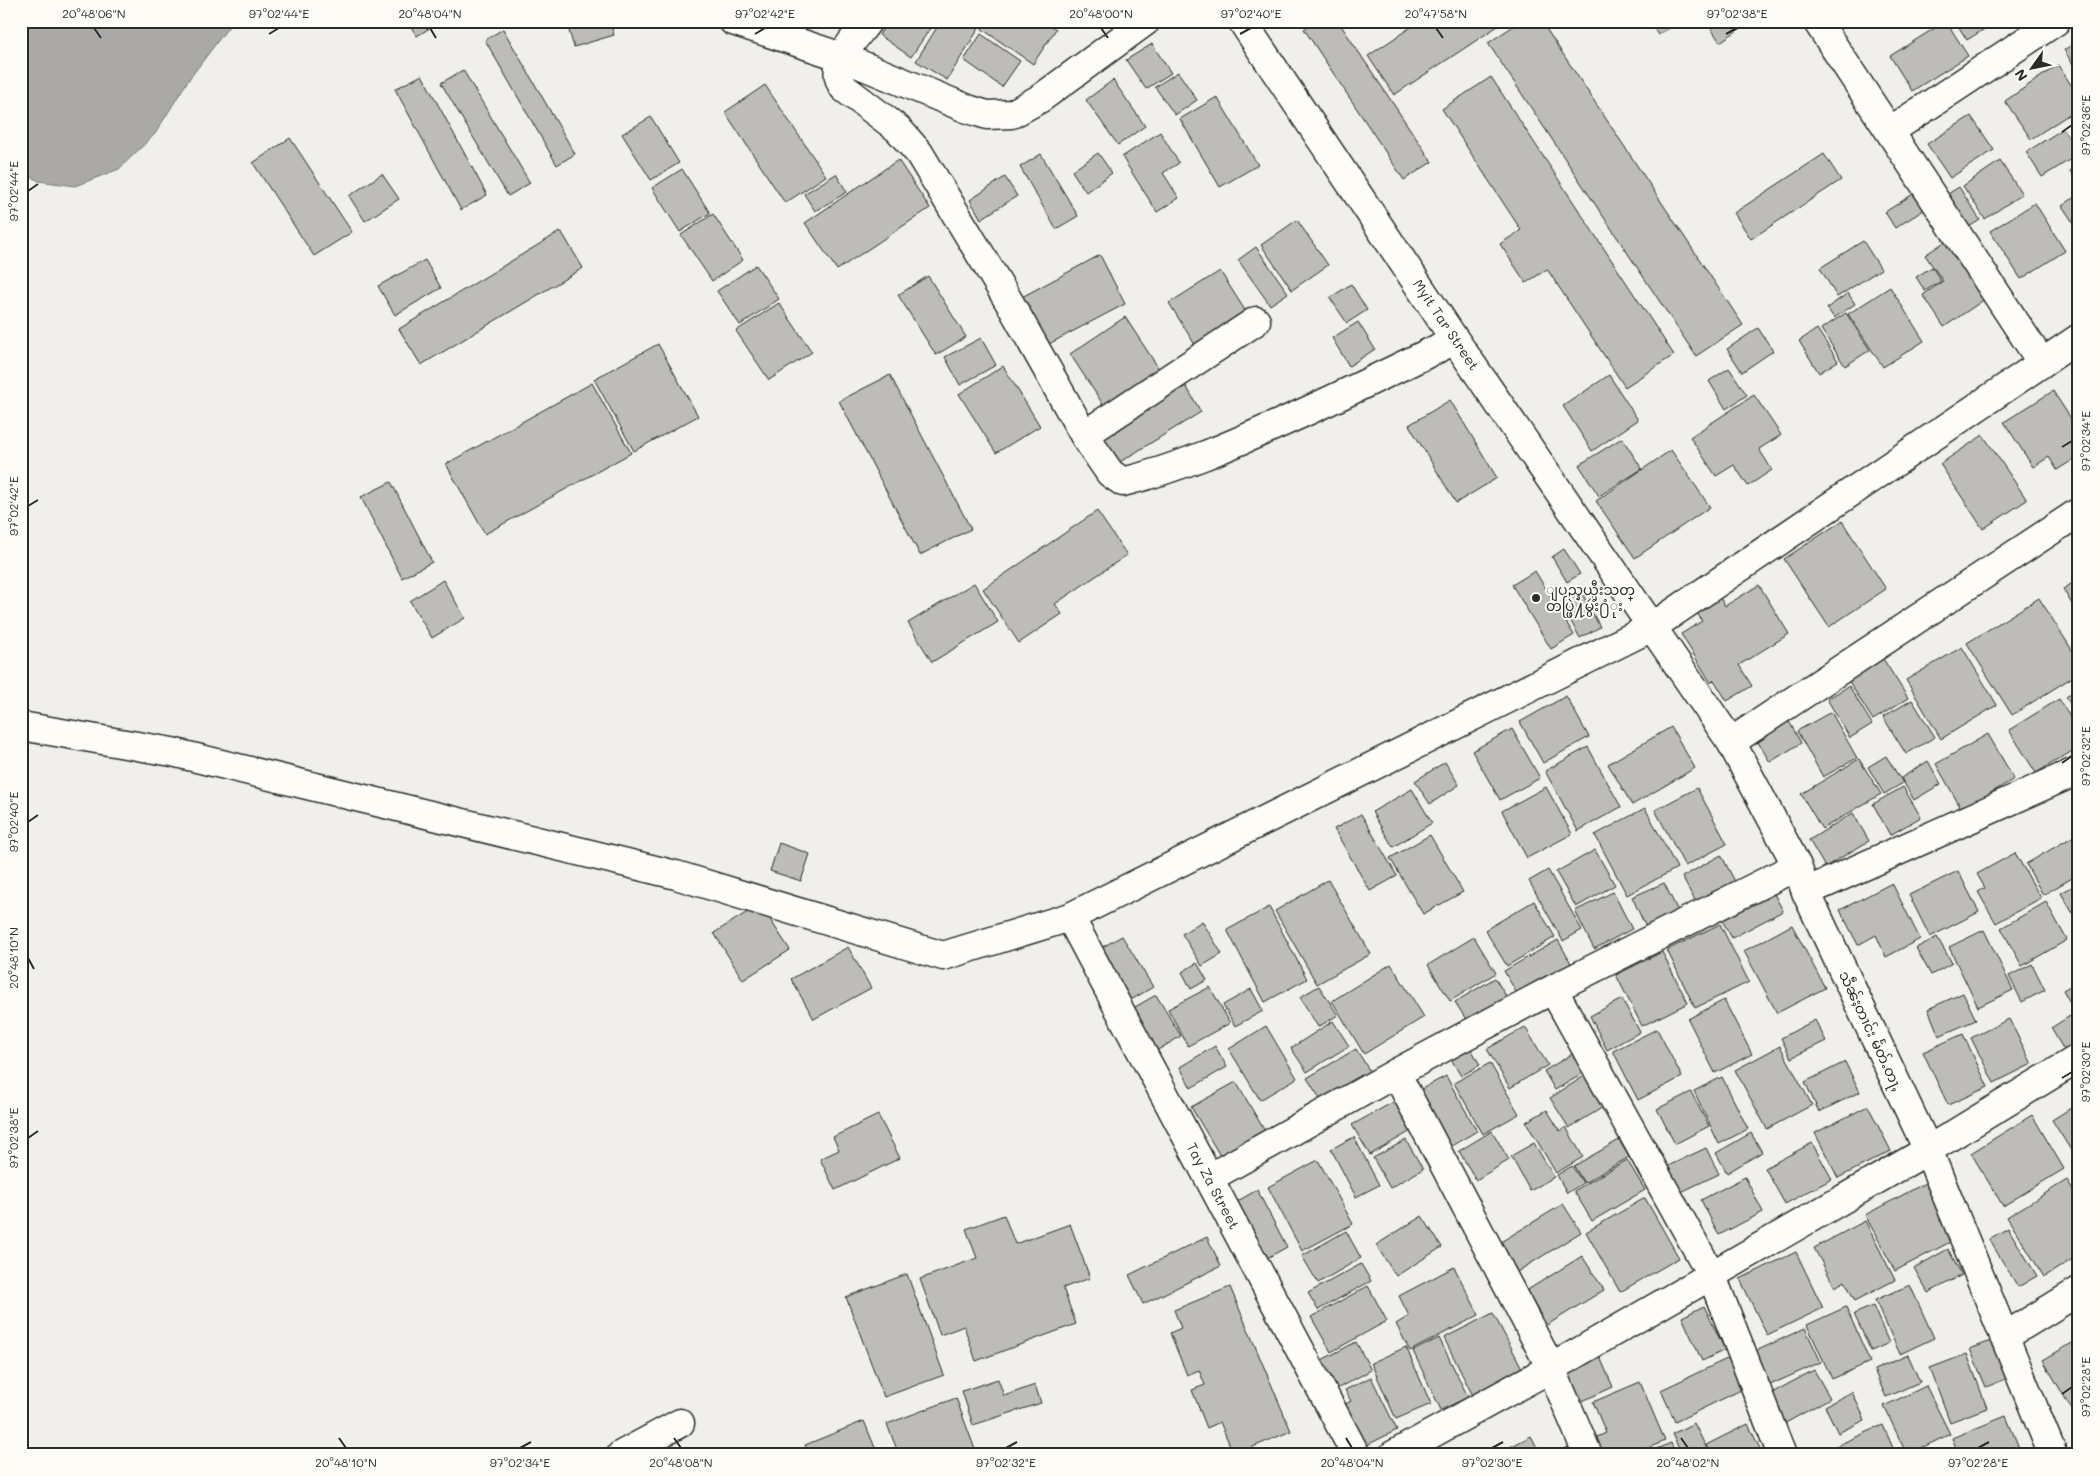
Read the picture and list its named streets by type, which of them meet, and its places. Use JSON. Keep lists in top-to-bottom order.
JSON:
{
  "streets": {
    "street": ["Myit Tar Street", "သဵၼ်ႈတၢင်း မႅတ်ႉတႃႇ", "Tay Za Street"]
  },
  "crossings": [
    ["Myit Tar Street", "သဵၼ်ႈတၢင်း မႅတ်ႉတႃႇ"]
  ],
  "places": ["ျပည္နယ္မီးသတ္ တပ္ဖြဲ႔မွဴး႐ံုး"],
  "north": "bottom left",
  "coordinates": [
    "20°48'06\"N",
    "97°02'44\"E",
    "20°48'04\"N",
    "97°02'42\"E",
    "20°48'00\"N",
    "97°02'40\"E",
    "20°47'58\"N",
    "97°02'38\"E",
    "97°02'36\"E",
    "97°02'34\"E",
    "97°02'32\"E",
    "20°48'10\"N",
    "97°02'30\"E",
    "97°02'28\"E",
    "20°48'08\"N",
    "20°48'02\"N"
  ]
}
